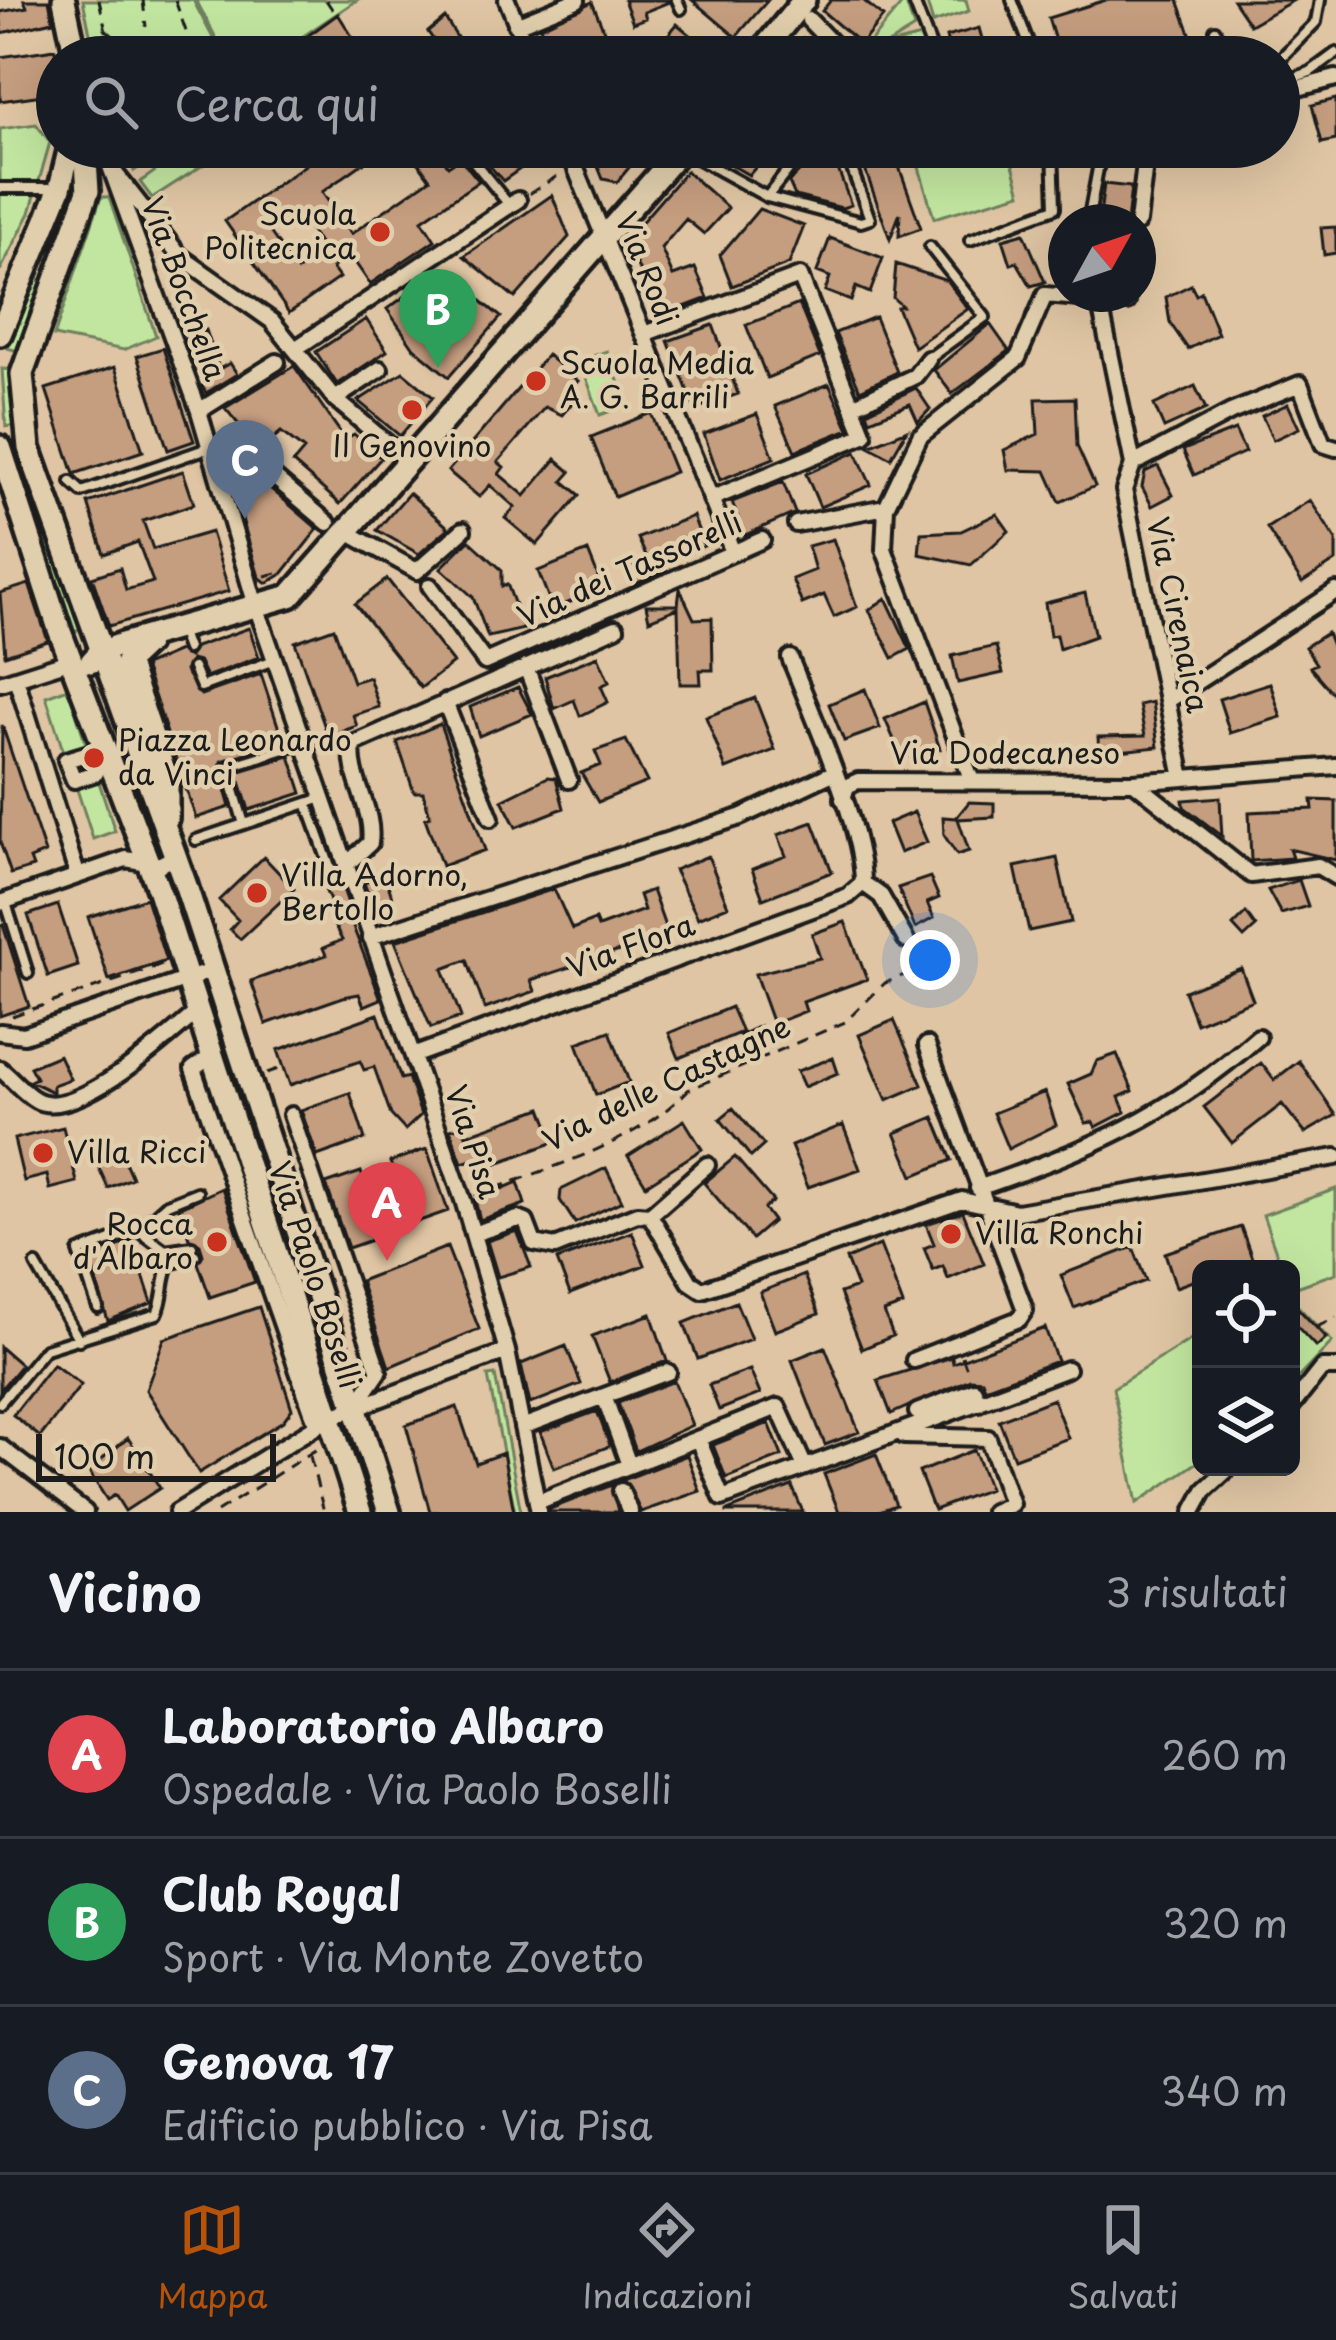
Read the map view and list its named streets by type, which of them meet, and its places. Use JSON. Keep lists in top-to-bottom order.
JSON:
{
  "streets": {
    "main road": ["Via Paolo Boselli"],
    "street": [
      "Via Rodi",
      "Via Bocchella",
      "Via dei Tassorelli",
      "Via Cirenaica",
      "Via Dodecaneso",
      "Via Flora",
      "Via Pisa"
    ],
    "path": ["Via delle Castagne"]
  },
  "crossings": [
    ["Via Bocchella", "Via Pisa"],
    ["Via Cirenaica", "Via Dodecaneso"],
    ["Via Flora", "Via Pisa"],
    ["Via delle Castagne", "Via Pisa"]
  ],
  "places": [
    "Scuola Politecnica",
    "Scuola Media A. G. Barrili",
    "Il Genovino",
    "Piazza Leonardo da Vinci",
    "Villa Adorno, Bertollo",
    "Villa Ricci",
    "Villa Ronchi",
    "Rocca d'Albaro"
  ],
  "scale_bar": "100 m",
  "north": "top right",
  "page": {
    "search": "Cerca qui",
    "pins": ["B", "C", "A"],
    "scale": "100 m",
    "heading": ["Vicino", "3 risultati"],
    "list": [
      {
        "mark": "A",
        "name": "Laboratorio Albaro",
        "note": "Ospedale · Via Paolo Boselli",
        "value": "260 m"
      },
      {
        "mark": "B",
        "name": "Club Royal",
        "note": "Sport · Via Monte Zovetto",
        "value": "320 m"
      },
      {
        "mark": "C",
        "name": "Genova 17",
        "note": "Edificio pubblico · Via Pisa",
        "value": "340 m"
      }
    ],
    "nav": ["Mappa", "Indicazioni", "Salvati"]
  }
}
